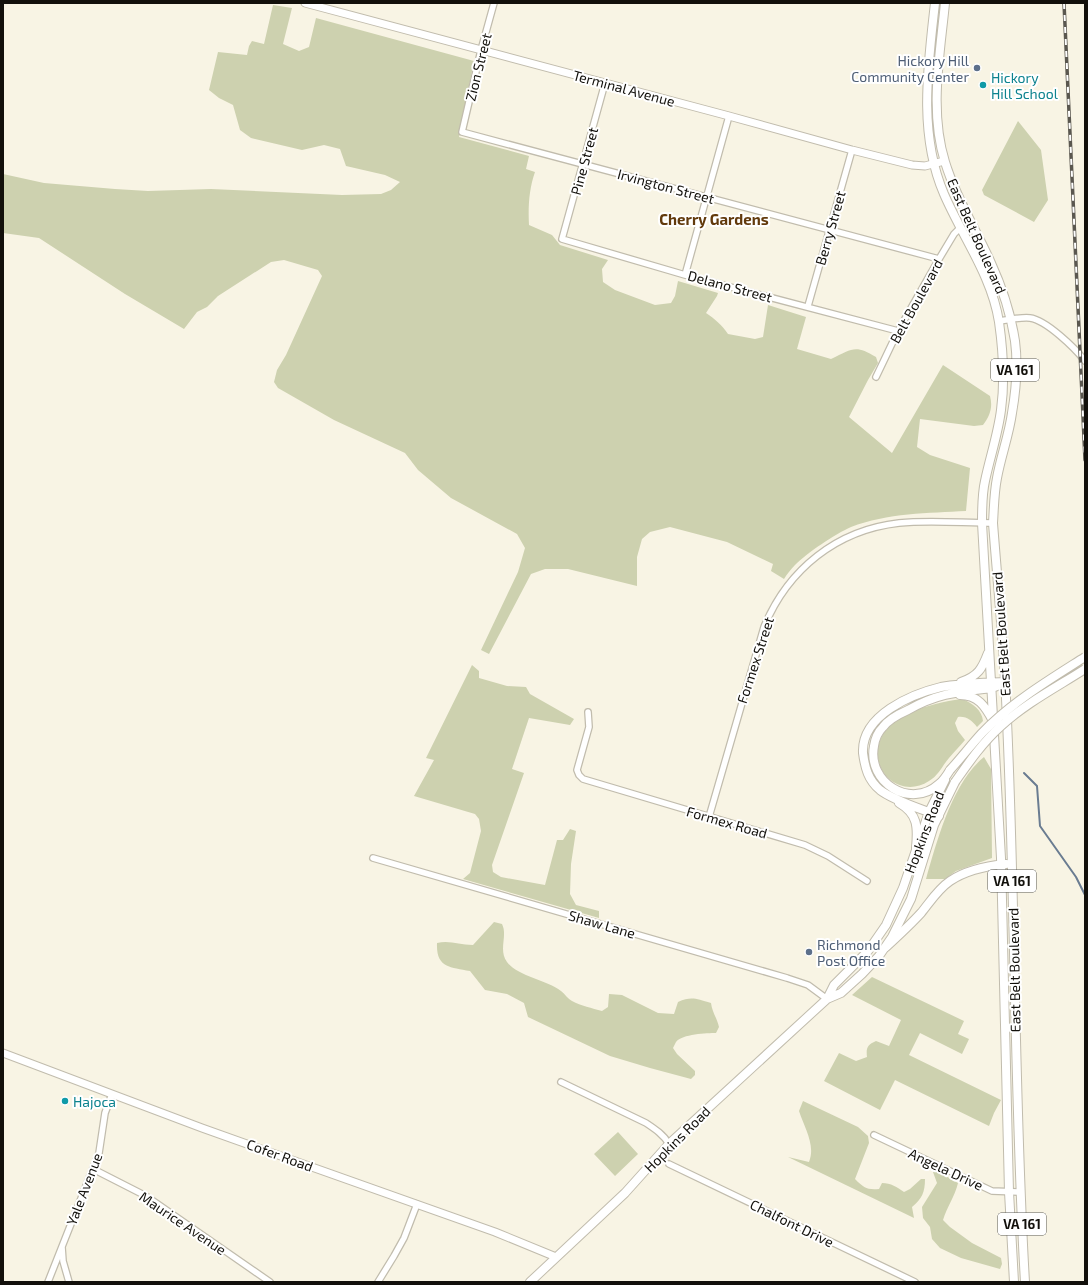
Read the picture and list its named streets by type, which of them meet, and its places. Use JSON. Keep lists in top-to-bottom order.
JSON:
{
  "streets": {
    "main road": ["East Belt Boulevard", "VA 161", "Hopkins Road"],
    "street": [
      "Zion Street",
      "Terminal Avenue",
      "Pine Street",
      "Irvington Street",
      "Berry Street",
      "Delano Street",
      "Belt Boulevard",
      "Formex Street",
      "Formex Road",
      "Shaw Lane",
      "Cofer Road",
      "Angela Drive",
      "Yale Avenue",
      "Maurice Avenue",
      "Chalfont Drive"
    ]
  },
  "crossings": [
    ["Zion Street", "Terminal Avenue"],
    ["Zion Street", "Irvington Street"],
    ["Terminal Avenue", "Pine Street"],
    ["Terminal Avenue", "Berry Street"],
    ["Terminal Avenue", "East Belt Boulevard"],
    ["Pine Street", "Irvington Street"],
    ["Pine Street", "Delano Street"],
    ["Irvington Street", "Berry Street"],
    ["Irvington Street", "Belt Boulevard"],
    ["Berry Street", "Delano Street"],
    ["East Belt Boulevard", "Belt Boulevard"],
    ["East Belt Boulevard", "Formex Street"],
    ["East Belt Boulevard", "Angela Drive"],
    ["Delano Street", "Belt Boulevard"],
    ["Formex Street", "Formex Road"],
    ["Hopkins Road", "Shaw Lane"],
    ["Hopkins Road", "Cofer Road"],
    ["Cofer Road", "Yale Avenue"],
    ["Yale Avenue", "Maurice Avenue"]
  ],
  "districts": ["Cherry Gardens"],
  "places": [
    "Hickory Hill Community Center",
    "Hickory Hill School",
    "Richmond Post Office",
    "Hajoca"
  ]
}
